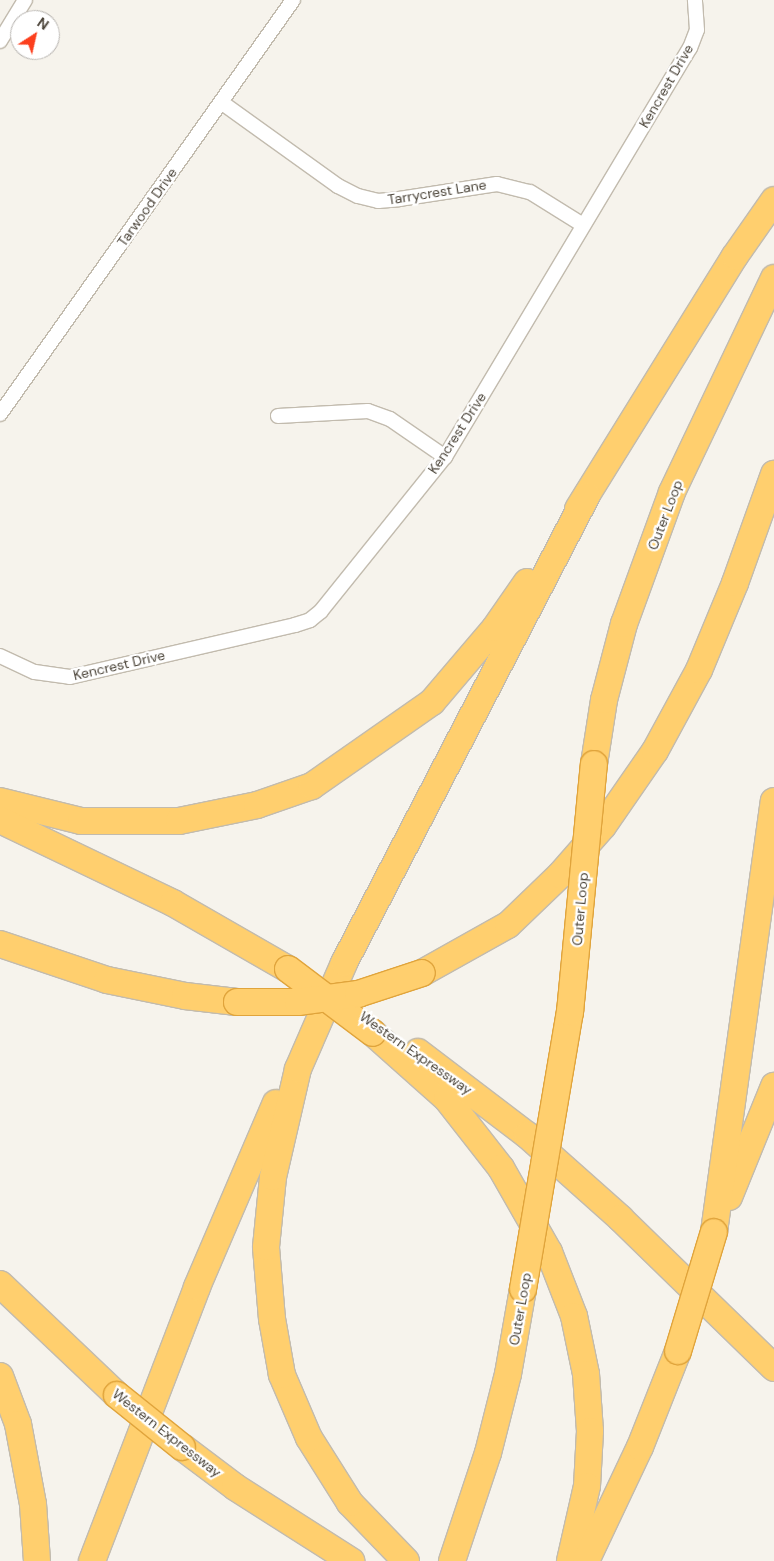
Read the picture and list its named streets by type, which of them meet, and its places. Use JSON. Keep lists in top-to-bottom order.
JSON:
{
  "streets": {
    "highway": ["Outer Loop", "Western Expressway"],
    "street": ["Kencrest Drive", "Tarrycrest Lane", "Tarwood Drive"]
  },
  "crossings": [
    ["Kencrest Drive", "Tarrycrest Lane"],
    ["Tarrycrest Lane", "Tarwood Drive"]
  ],
  "north": "top right"
}
